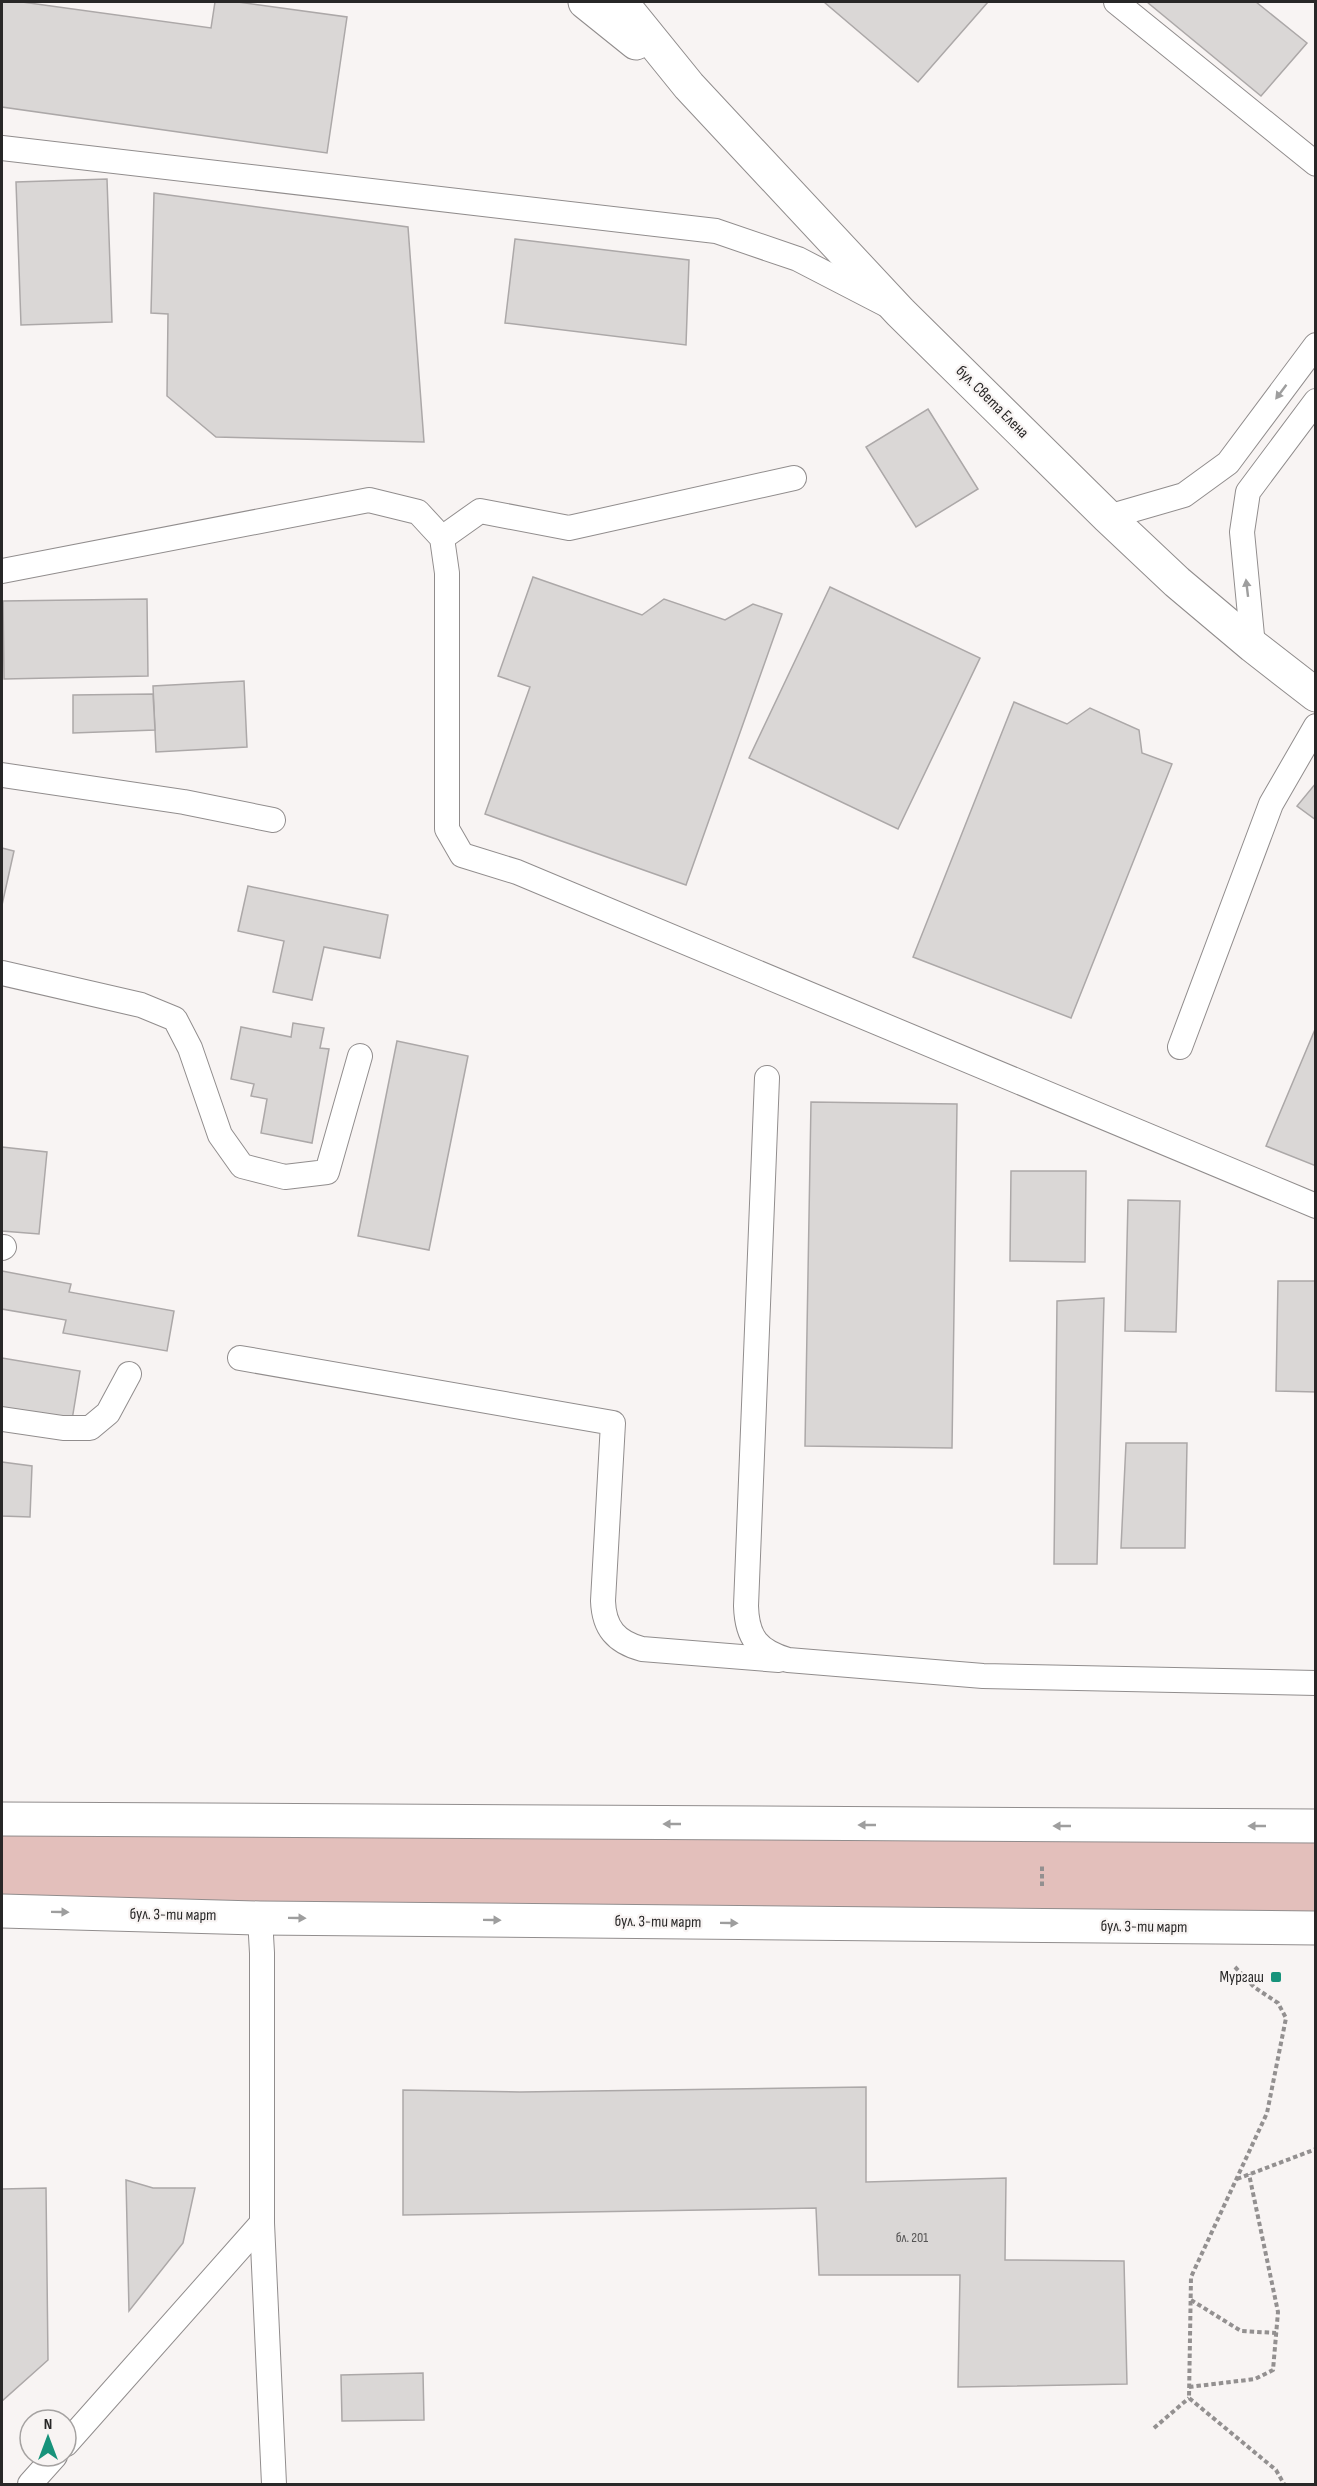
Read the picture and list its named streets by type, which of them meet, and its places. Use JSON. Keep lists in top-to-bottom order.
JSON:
{
  "streets": {
    "street": ["бул. Света Елена", "бул. 3-ти март"]
  },
  "places": {
    "transit": ["Мургаш"]
  },
  "house_numbers": ["бл. 201"],
  "north": "top"
}
